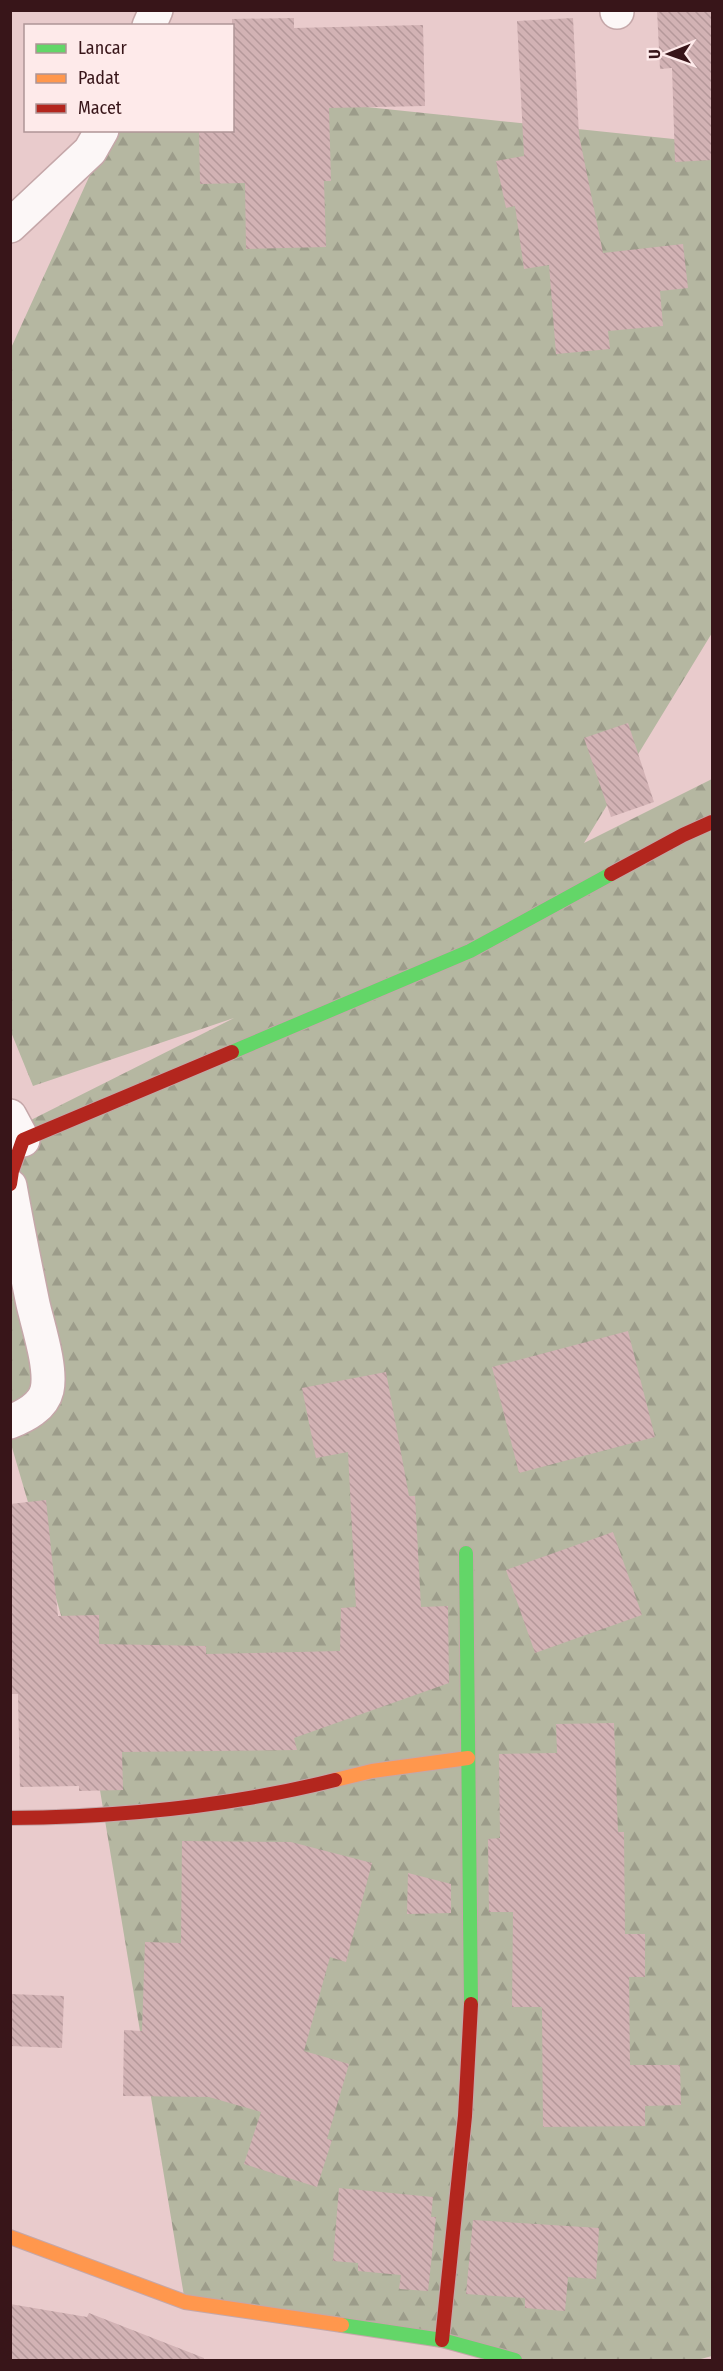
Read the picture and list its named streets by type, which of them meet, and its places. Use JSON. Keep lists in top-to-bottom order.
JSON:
{
  "legend": ["Lancar", "Padat", "Macet"],
  "north": "left"
}
